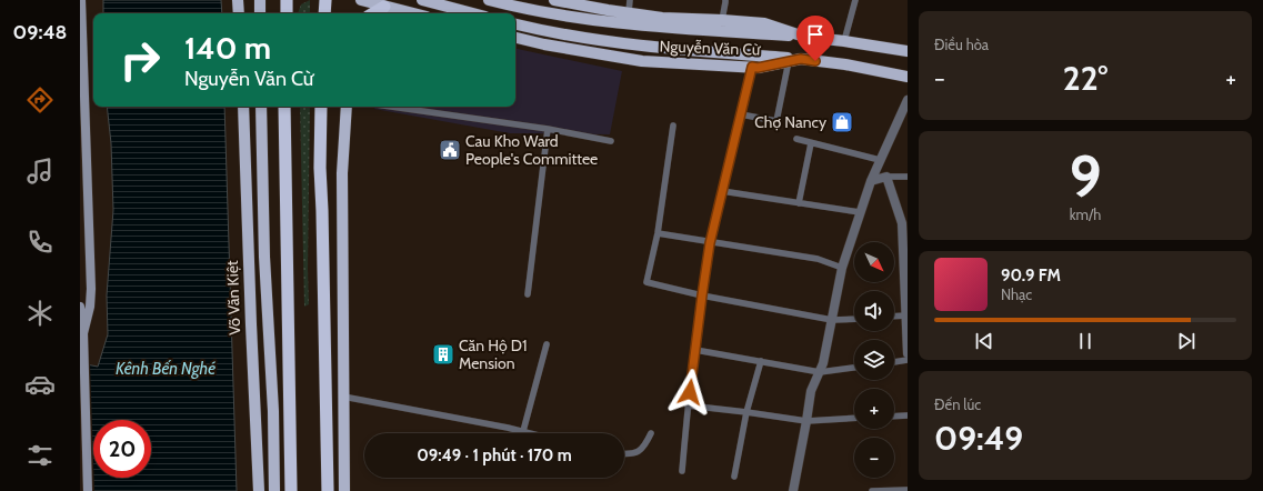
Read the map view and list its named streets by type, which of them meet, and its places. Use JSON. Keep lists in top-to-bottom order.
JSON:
{
  "streets": {
    "main road": ["Nguyễn Văn Cừ", "Võ Văn Kiệt"]
  },
  "water": ["Kênh Bến Nghé"],
  "places": {
    "shop": ["Chợ Nancy"],
    "public building": ["Cau Kho Ward People's Committee"],
    "building": ["Căn Hộ D1 Mension"]
  },
  "north": "bottom right",
  "page": {
    "tabs": "09:48",
    "tile": [
      "Điều hòa",
      ["9", "km/h"],
      ["Đến lúc", "09:49"]
    ],
    "turn": ["140 m", "Nguyễn Văn Cừ"],
    "heat": ["−", "22°", "+"],
    "map_buttons": ["+", "−"],
    "song": ["90.9 FM", "Nhạc"],
    "limit": "20",
    "trip": "09:49 · 1 phút · 170 m"
  }
}
